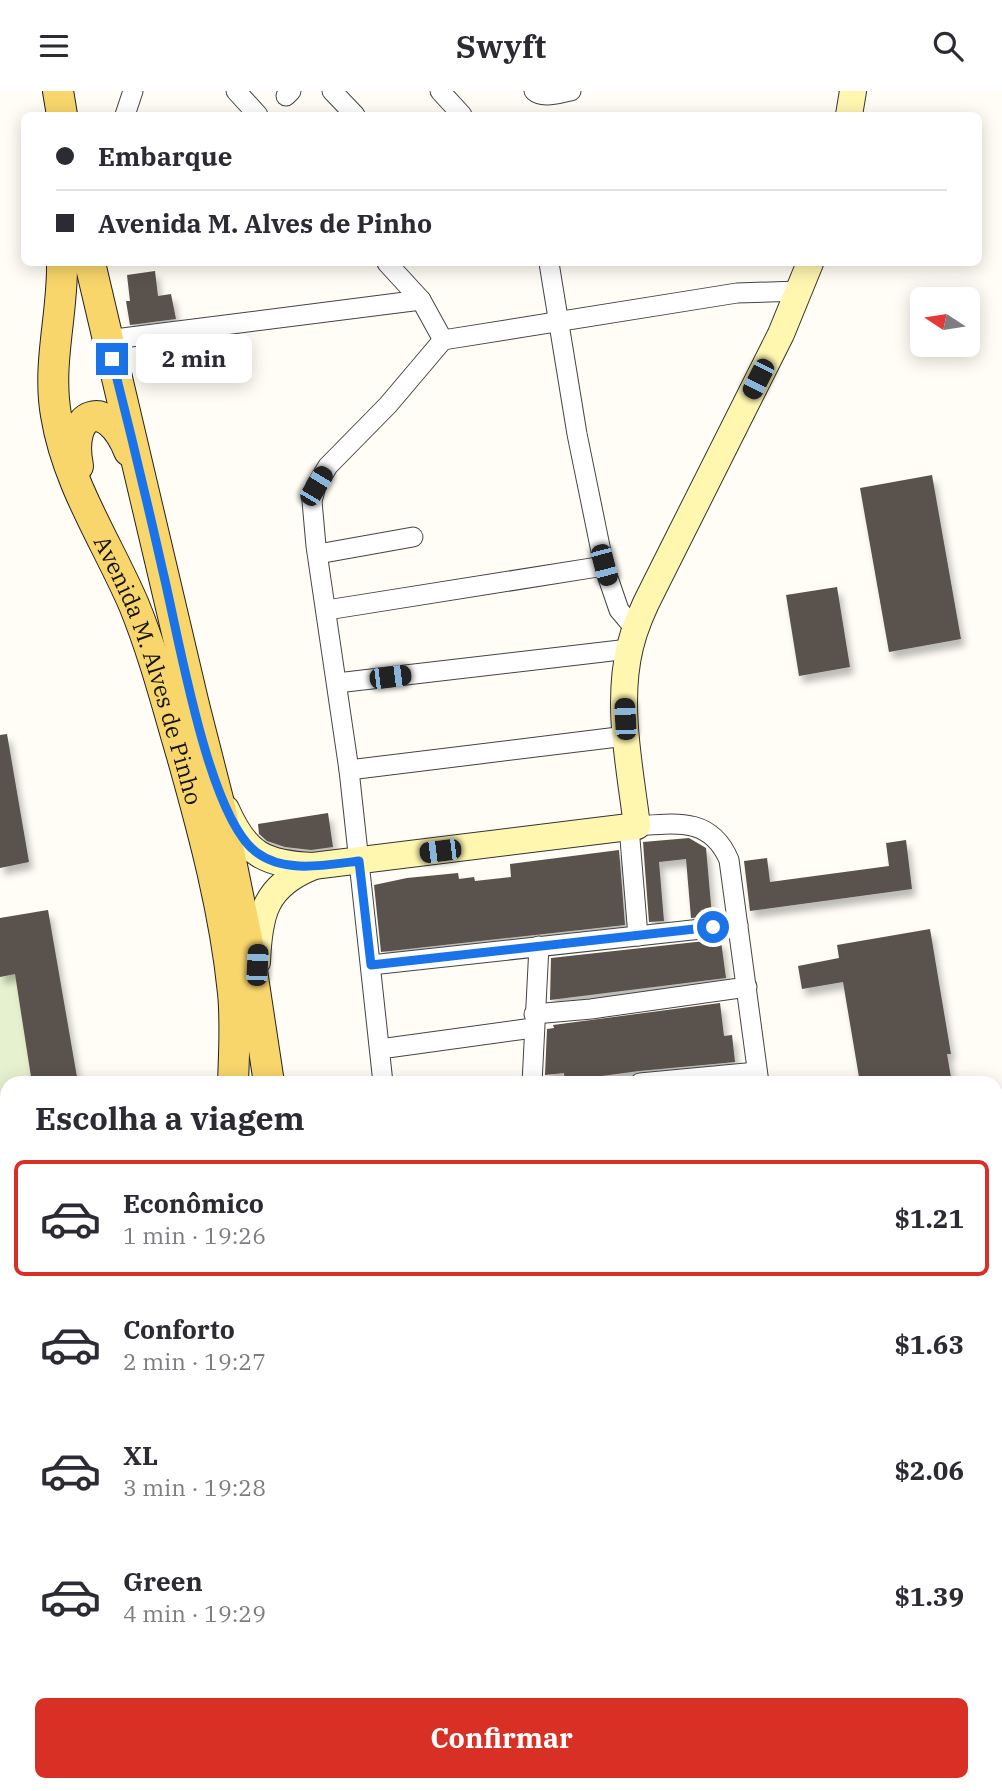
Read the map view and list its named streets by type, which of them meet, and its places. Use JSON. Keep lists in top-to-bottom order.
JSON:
{
  "streets": {
    "main road": ["Avenida M. Alves de Pinho"]
  },
  "north": "left",
  "page": {
    "header": "Swyft",
    "banner": ["Embarque", "Avenida M. Alves de Pinho"],
    "bubble": "2 min",
    "heading": "Escolha a viagem",
    "list": [
      {
        "name": "Econômico",
        "note": "1 min · 19:26",
        "value": "$1.21"
      },
      {
        "name": "Conforto",
        "note": "2 min · 19:27",
        "value": "$1.63"
      },
      {
        "name": "XL",
        "note": "3 min · 19:28",
        "value": "$2.06"
      },
      {
        "name": "Green",
        "note": "4 min · 19:29",
        "value": "$1.39"
      }
    ],
    "buttons": "Confirmar"
  }
}
